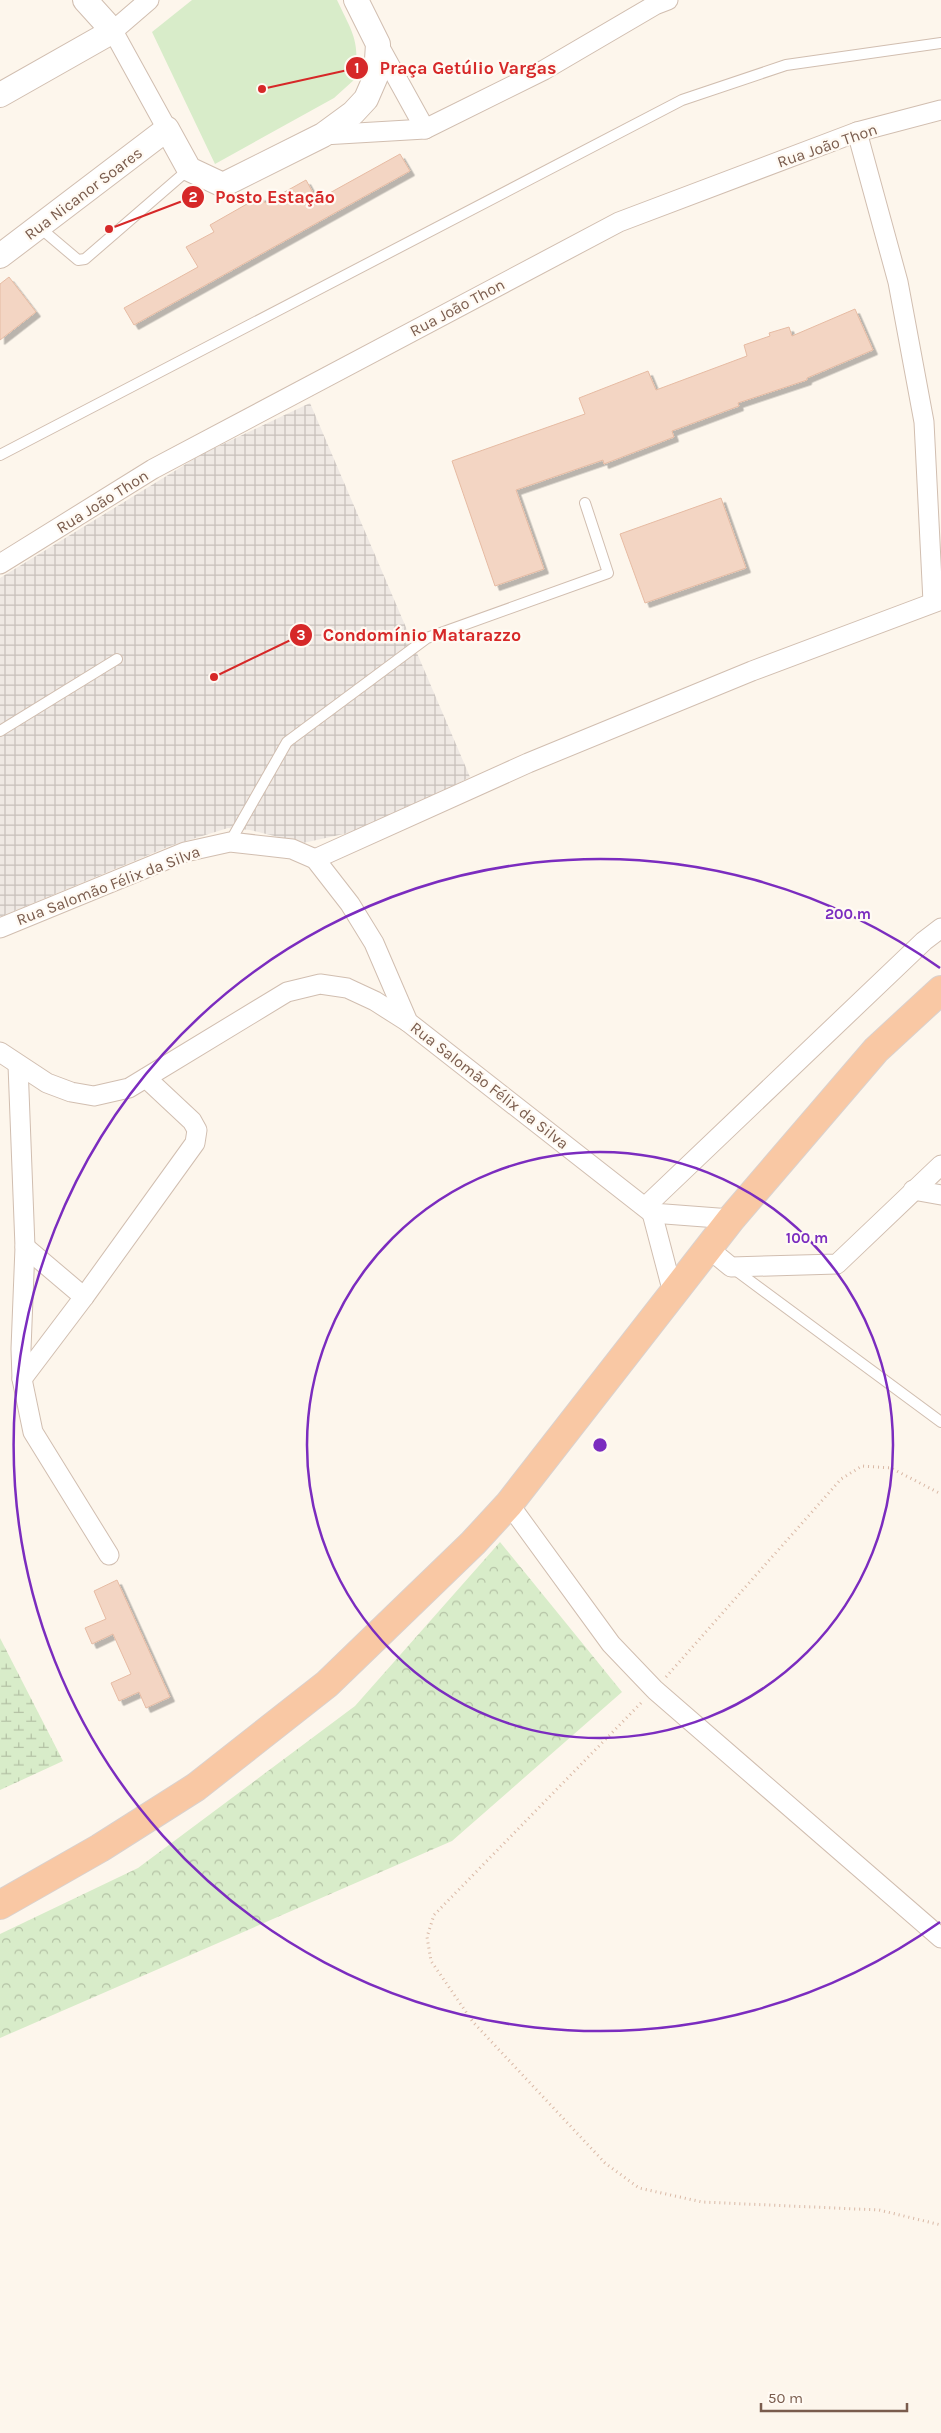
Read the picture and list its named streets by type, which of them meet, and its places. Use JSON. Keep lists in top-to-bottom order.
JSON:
{
  "streets": {
    "street": ["Rua João Thon", "Rua Nicanor Soares", "Rua Salomão Félix da Silva"]
  },
  "places": ["Praça Getúlio Vargas", "Posto Estação", "Condomínio Matarazzo"],
  "scale_bar": "50 m",
  "rings": ["200 m", "100 m"]
}
